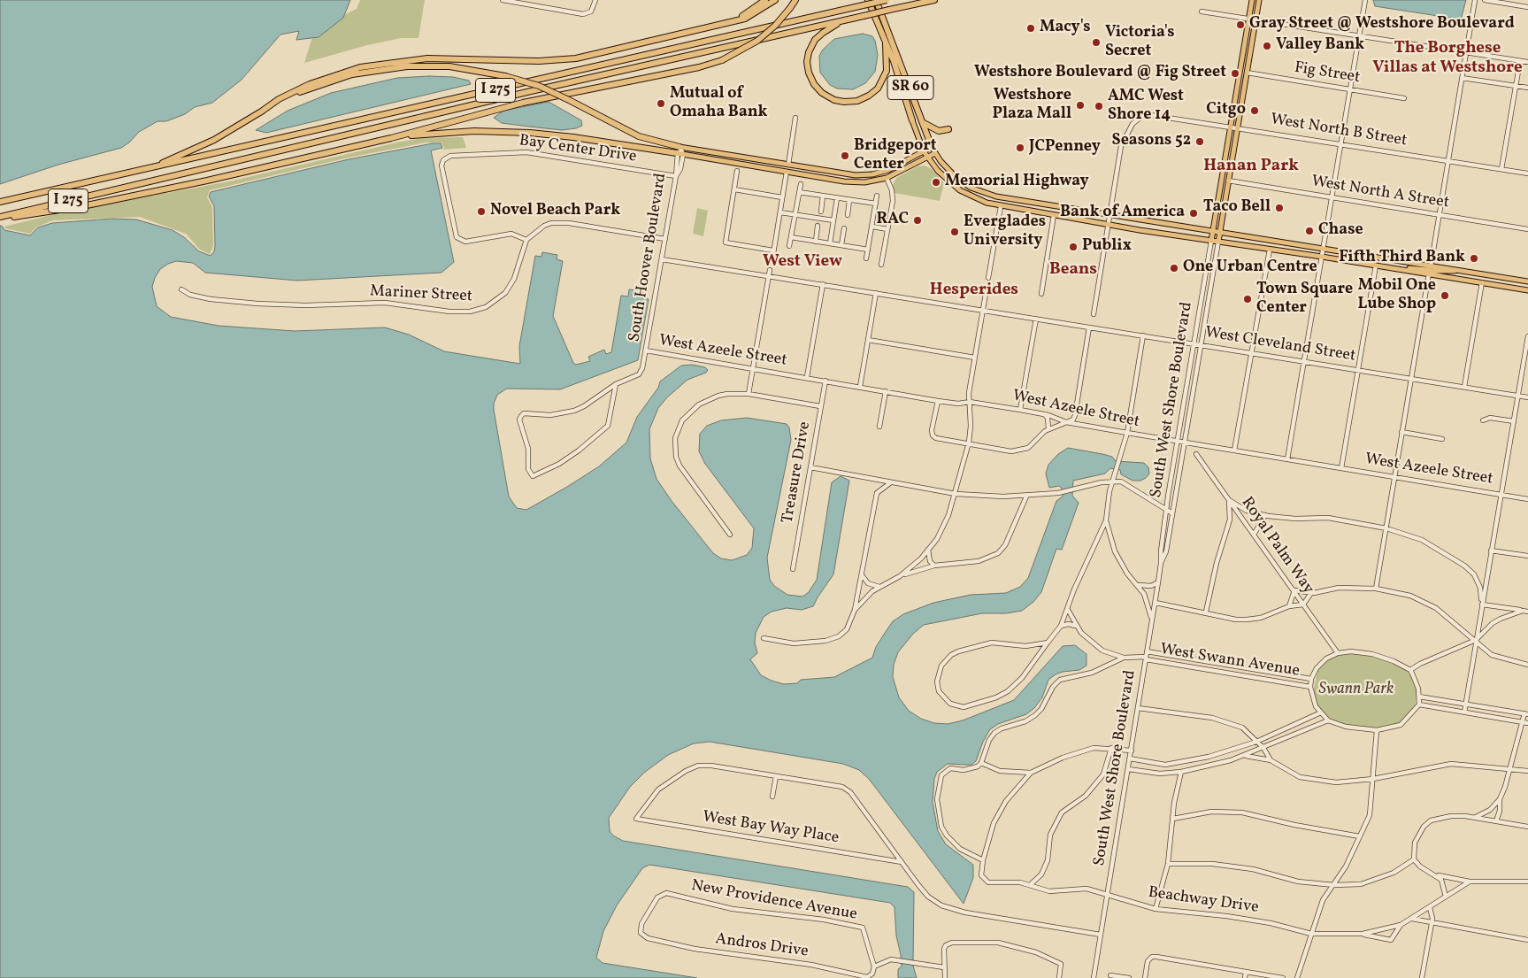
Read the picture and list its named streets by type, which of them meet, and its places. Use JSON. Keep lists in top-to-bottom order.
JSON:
{
  "streets": {
    "highway": ["SR 60", "I 275"],
    "street": [
      "Fig Street",
      "West North B Street",
      "Bay Center Drive",
      "West North A Street",
      "South Hoover Boulevard",
      "Mariner Street",
      "West Cleveland Street",
      "West Azeele Street",
      "South West Shore Boulevard",
      "Treasure Drive",
      "Royal Palm Way",
      "West Swann Avenue",
      "West Bay Way Place",
      "New Providence Avenue",
      "Beachway Drive",
      "Andros Drive"
    ]
  },
  "crossings": [
    ["SR 60", "West North B Street"],
    ["SR 60", "South West Shore Boulevard"],
    ["Bay Center Drive", "South Hoover Boulevard"],
    ["Bay Center Drive", "Mariner Street"],
    ["South Hoover Boulevard", "Mariner Street"],
    ["South Hoover Boulevard", "West Cleveland Street"],
    ["South Hoover Boulevard", "West Azeele Street"],
    ["West Cleveland Street", "South West Shore Boulevard"],
    ["West Azeele Street", "South West Shore Boulevard"],
    ["West Azeele Street", "Treasure Drive"],
    ["South West Shore Boulevard", "West Swann Avenue"],
    ["South West Shore Boulevard", "Beachway Drive"],
    ["Royal Palm Way", "West Swann Avenue"],
    ["New Providence Avenue", "Andros Drive"]
  ],
  "districts": [
    "The Borghese Villas at Westshore",
    "Hanan Park",
    "West View",
    "Beans",
    "Hesperides"
  ],
  "parks": ["Swann Park"],
  "places": [
    "Gray Street @ Westshore Boulevard",
    "Macy's",
    "Victoria's Secret",
    "Valley Bank",
    "Westshore Boulevard @ Fig Street",
    "Mutual of Omaha Bank",
    "Westshore Plaza Mall",
    "AMC West Shore 14",
    "Citgo",
    "Seasons 52",
    "JCPenney",
    "Bridgeport Center",
    "Memorial Highway",
    "Taco Bell",
    "Novel Beach Park",
    "Bank of America",
    "RAC",
    "Chase",
    "Everglades University",
    "Publix",
    "Fifth Third Bank",
    "One Urban Centre",
    "Mobil One Lube Shop",
    "Town Square Center"
  ]
}
